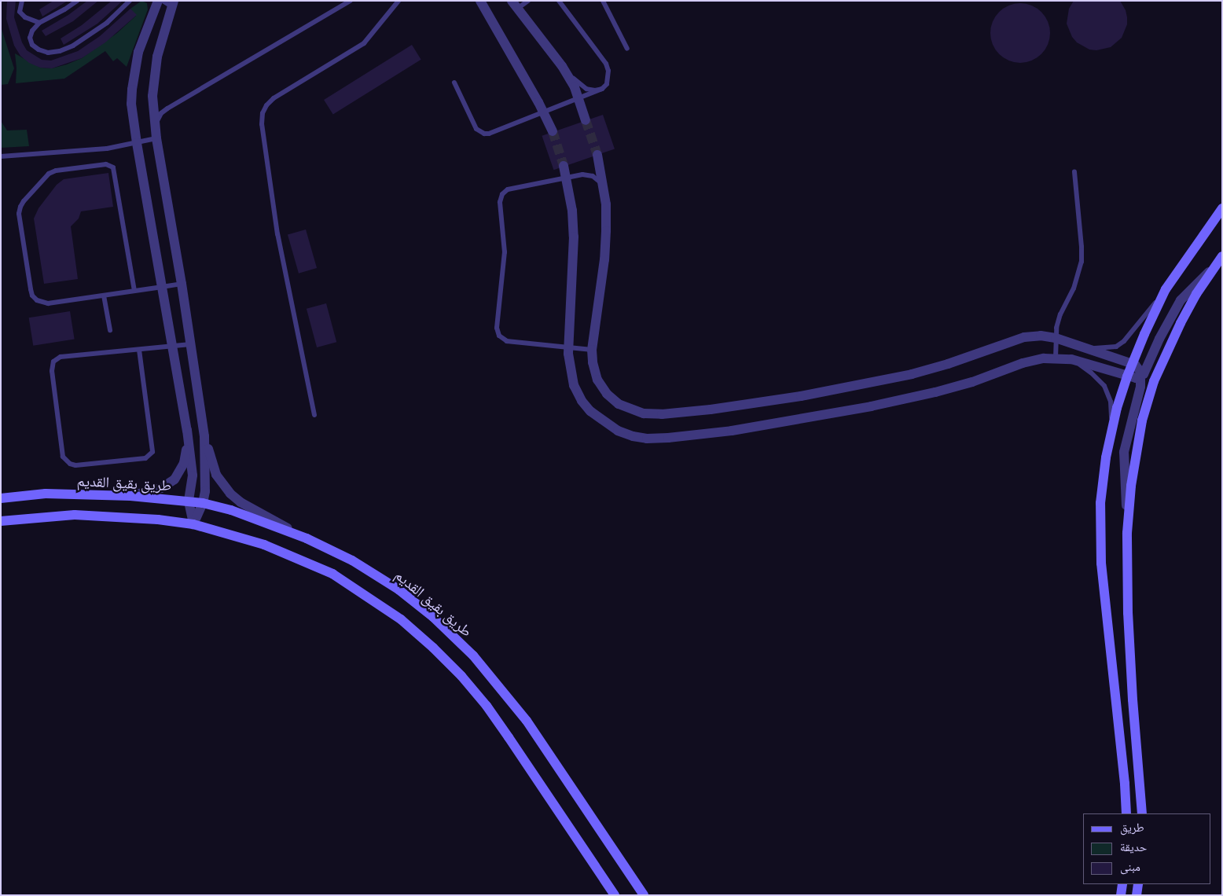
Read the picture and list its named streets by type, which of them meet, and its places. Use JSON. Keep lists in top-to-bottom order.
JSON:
{
  "streets": {
    "main road": ["طريق بقيق القديم"]
  },
  "legend": ["طريق", "حديقة", "مبنى"]
}
